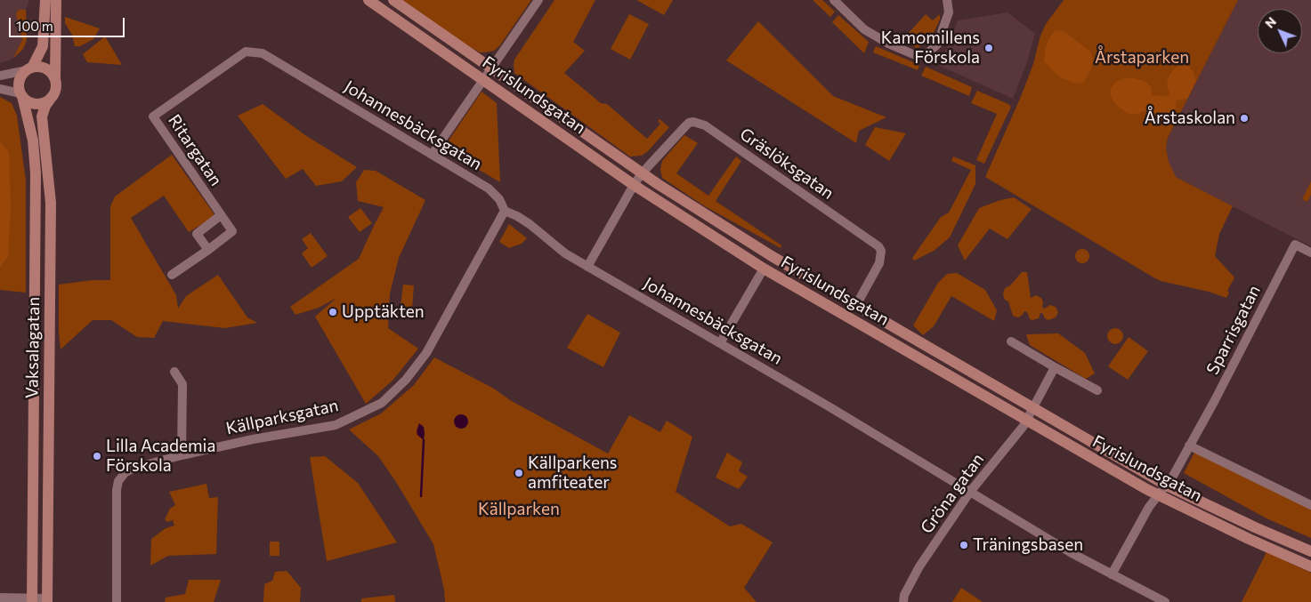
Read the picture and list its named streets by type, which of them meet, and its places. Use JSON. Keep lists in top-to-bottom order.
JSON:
{
  "streets": {
    "main road": ["Fyrislundsgatan", "Vaksalagatan"],
    "street": [
      "Johannesbäcksgatan",
      "Ritargatan",
      "Gräslöksgatan",
      "Sparrisgatan",
      "Källparksgatan",
      "Gröna gatan"
    ]
  },
  "crossings": [
    ["Fyrislundsgatan", "Gräslöksgatan"],
    ["Fyrislundsgatan", "Sparrisgatan"],
    ["Fyrislundsgatan", "Gröna gatan"],
    ["Johannesbäcksgatan", "Ritargatan"],
    ["Johannesbäcksgatan", "Gräslöksgatan"],
    ["Johannesbäcksgatan", "Sparrisgatan"],
    ["Johannesbäcksgatan", "Källparksgatan"],
    ["Johannesbäcksgatan", "Gröna gatan"]
  ],
  "parks": ["Årstaparken", "Källparken"],
  "places": [
    "Kamomillens Förskola",
    "Årstaskolan",
    "Upptäkten",
    "Lilla Academia Förskola",
    "Källparkens amfiteater",
    "Träningsbasen"
  ],
  "scale_bar": "100 m",
  "north": "top left"
}
